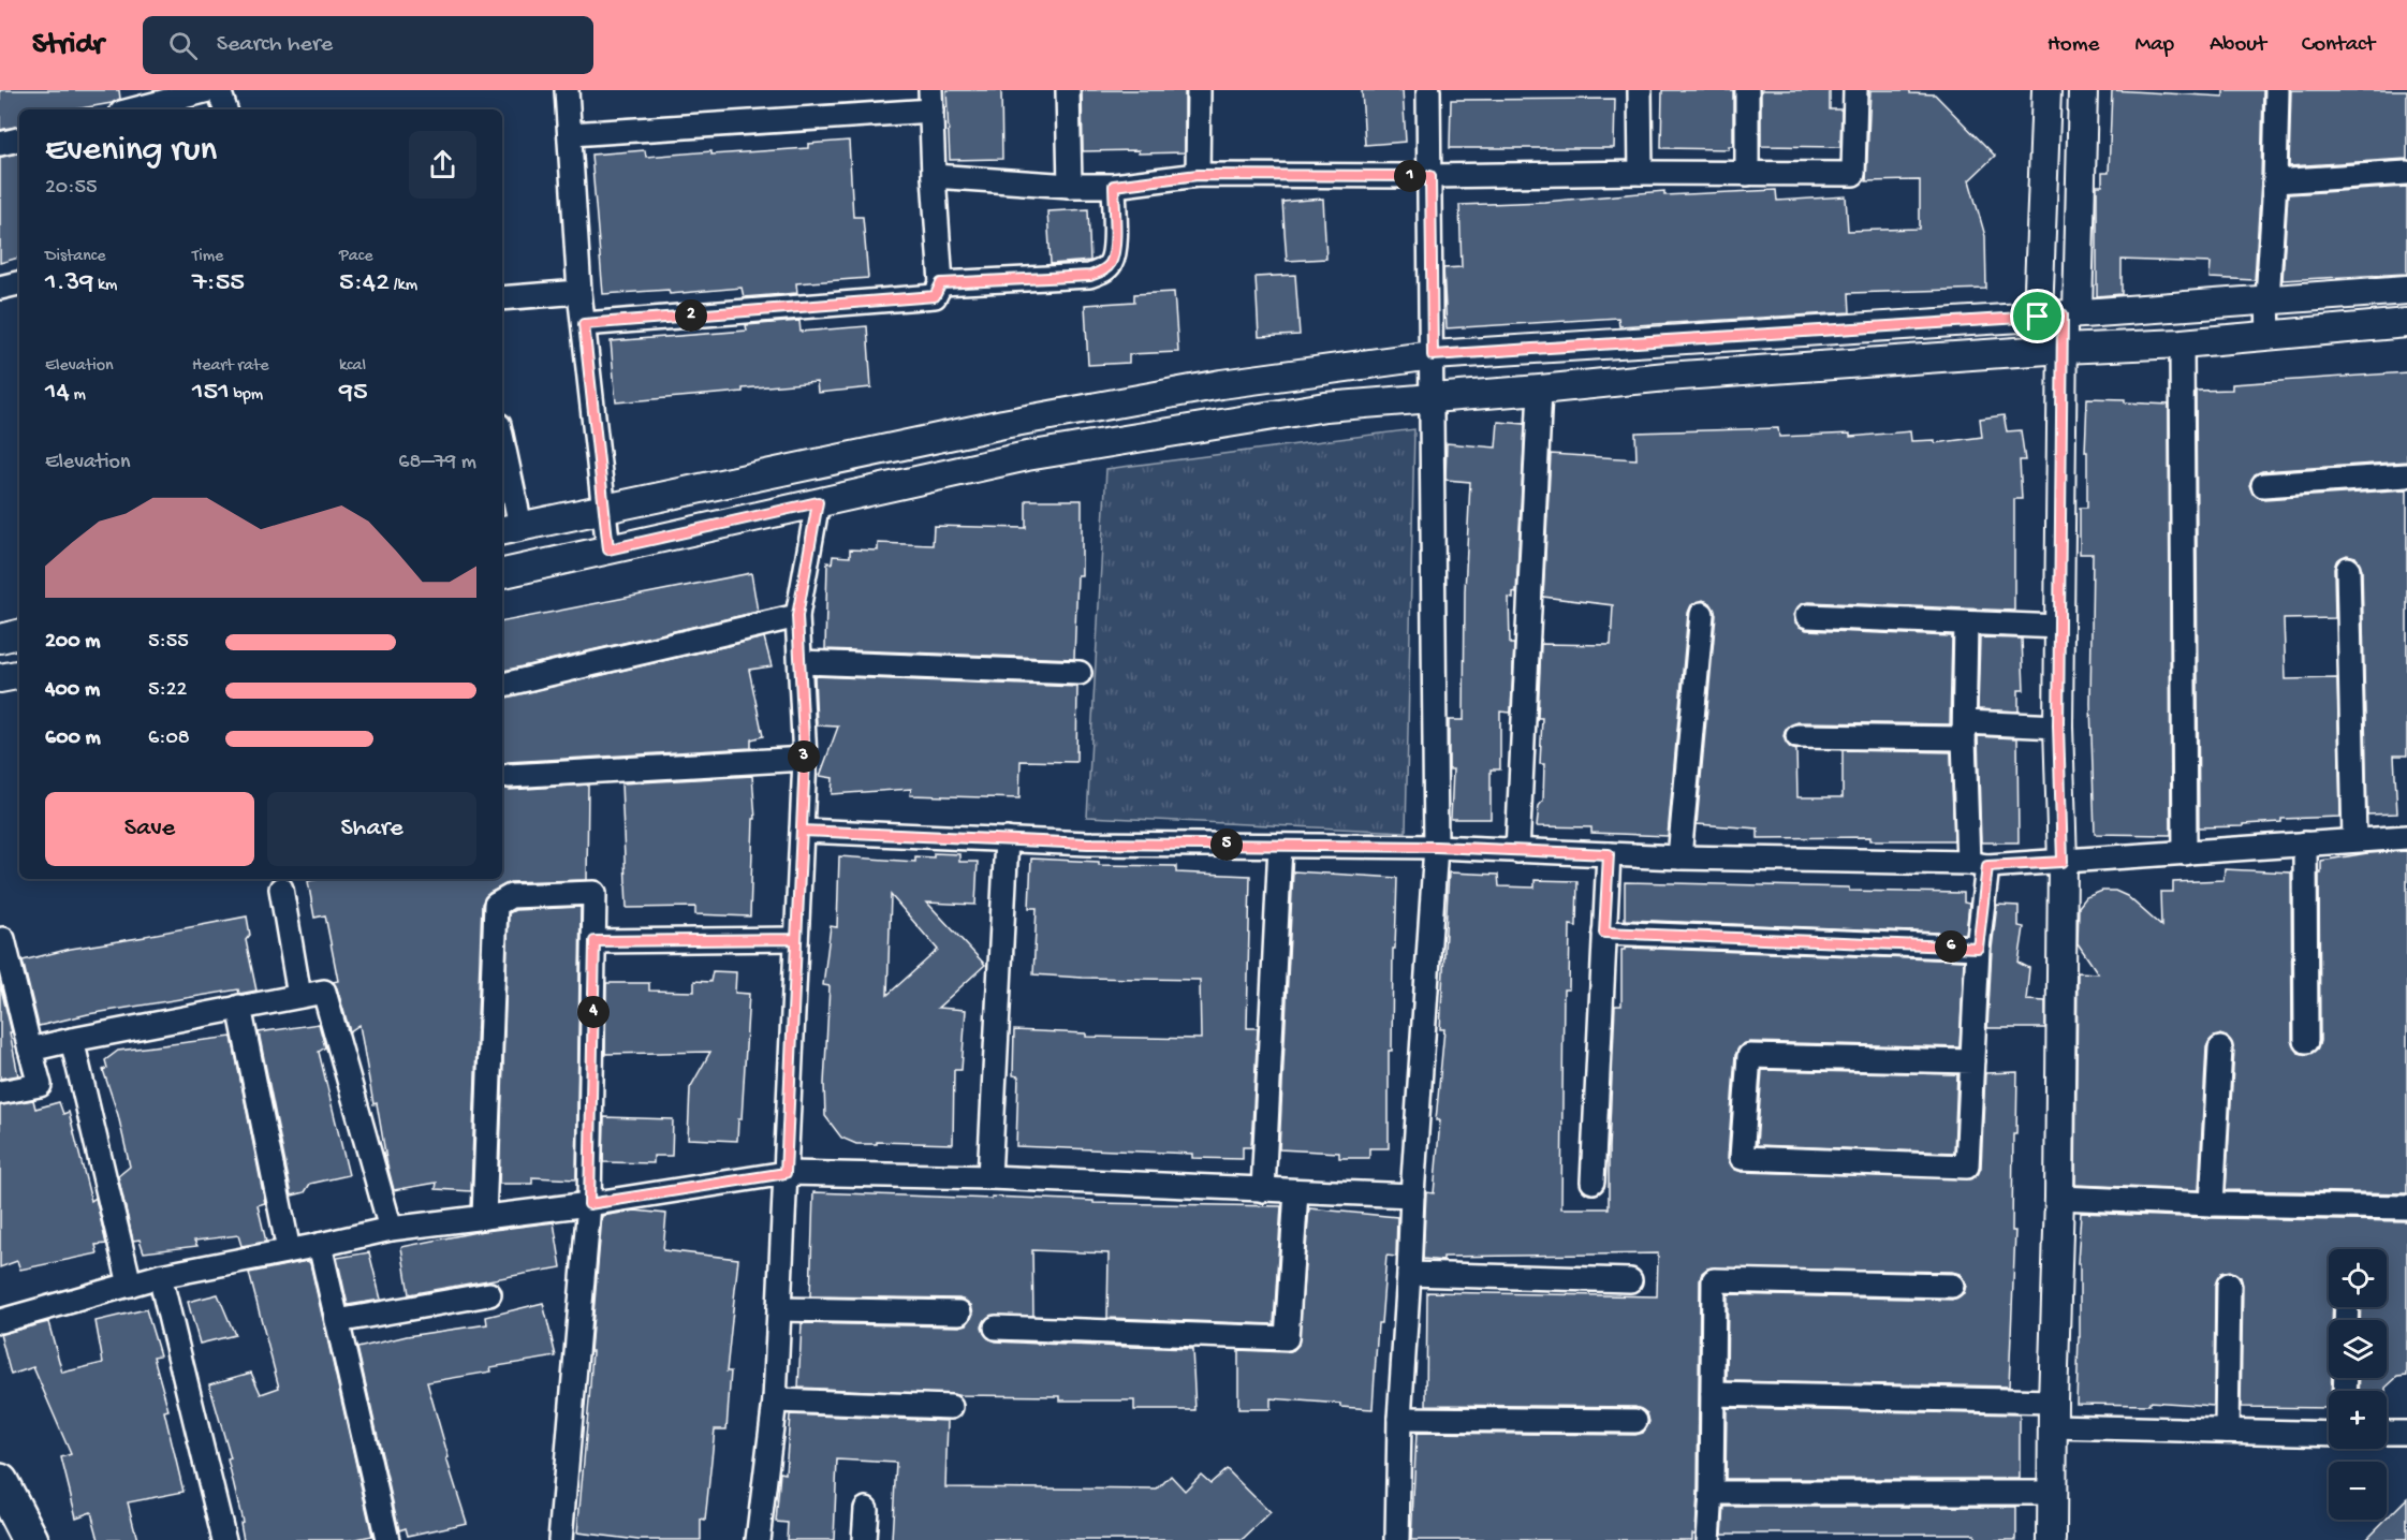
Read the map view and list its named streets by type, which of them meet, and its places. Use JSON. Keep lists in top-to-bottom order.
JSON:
{
  "page": {
    "header": "Stridr",
    "search": "Search here",
    "nav": [
      "Home",
      "Map",
      "About",
      "Contact"
    ],
    "heading": ["Evening run", "20:55"],
    "pins": [
      "1",
      "2",
      "3",
      "5",
      "6",
      "4"
    ],
    "stats": [
      ["Distance", "1.39 km"],
      ["Time", "7:55"],
      ["Pace", "5:42 /km"],
      ["Elevation", "14 m"],
      ["Heart rate", "151 bpm"],
      ["kcal", "95"]
    ],
    "chart": ["Elevation", "68–79 m"],
    "list": [
      {
        "name": "200 m",
        "note": "5:55"
      },
      {
        "name": "400 m",
        "note": "5:22"
      },
      {
        "name": "600 m",
        "note": "6:08"
      }
    ],
    "buttons": ["Save", "Share"],
    "map_buttons": ["+", "−"]
  }
}
